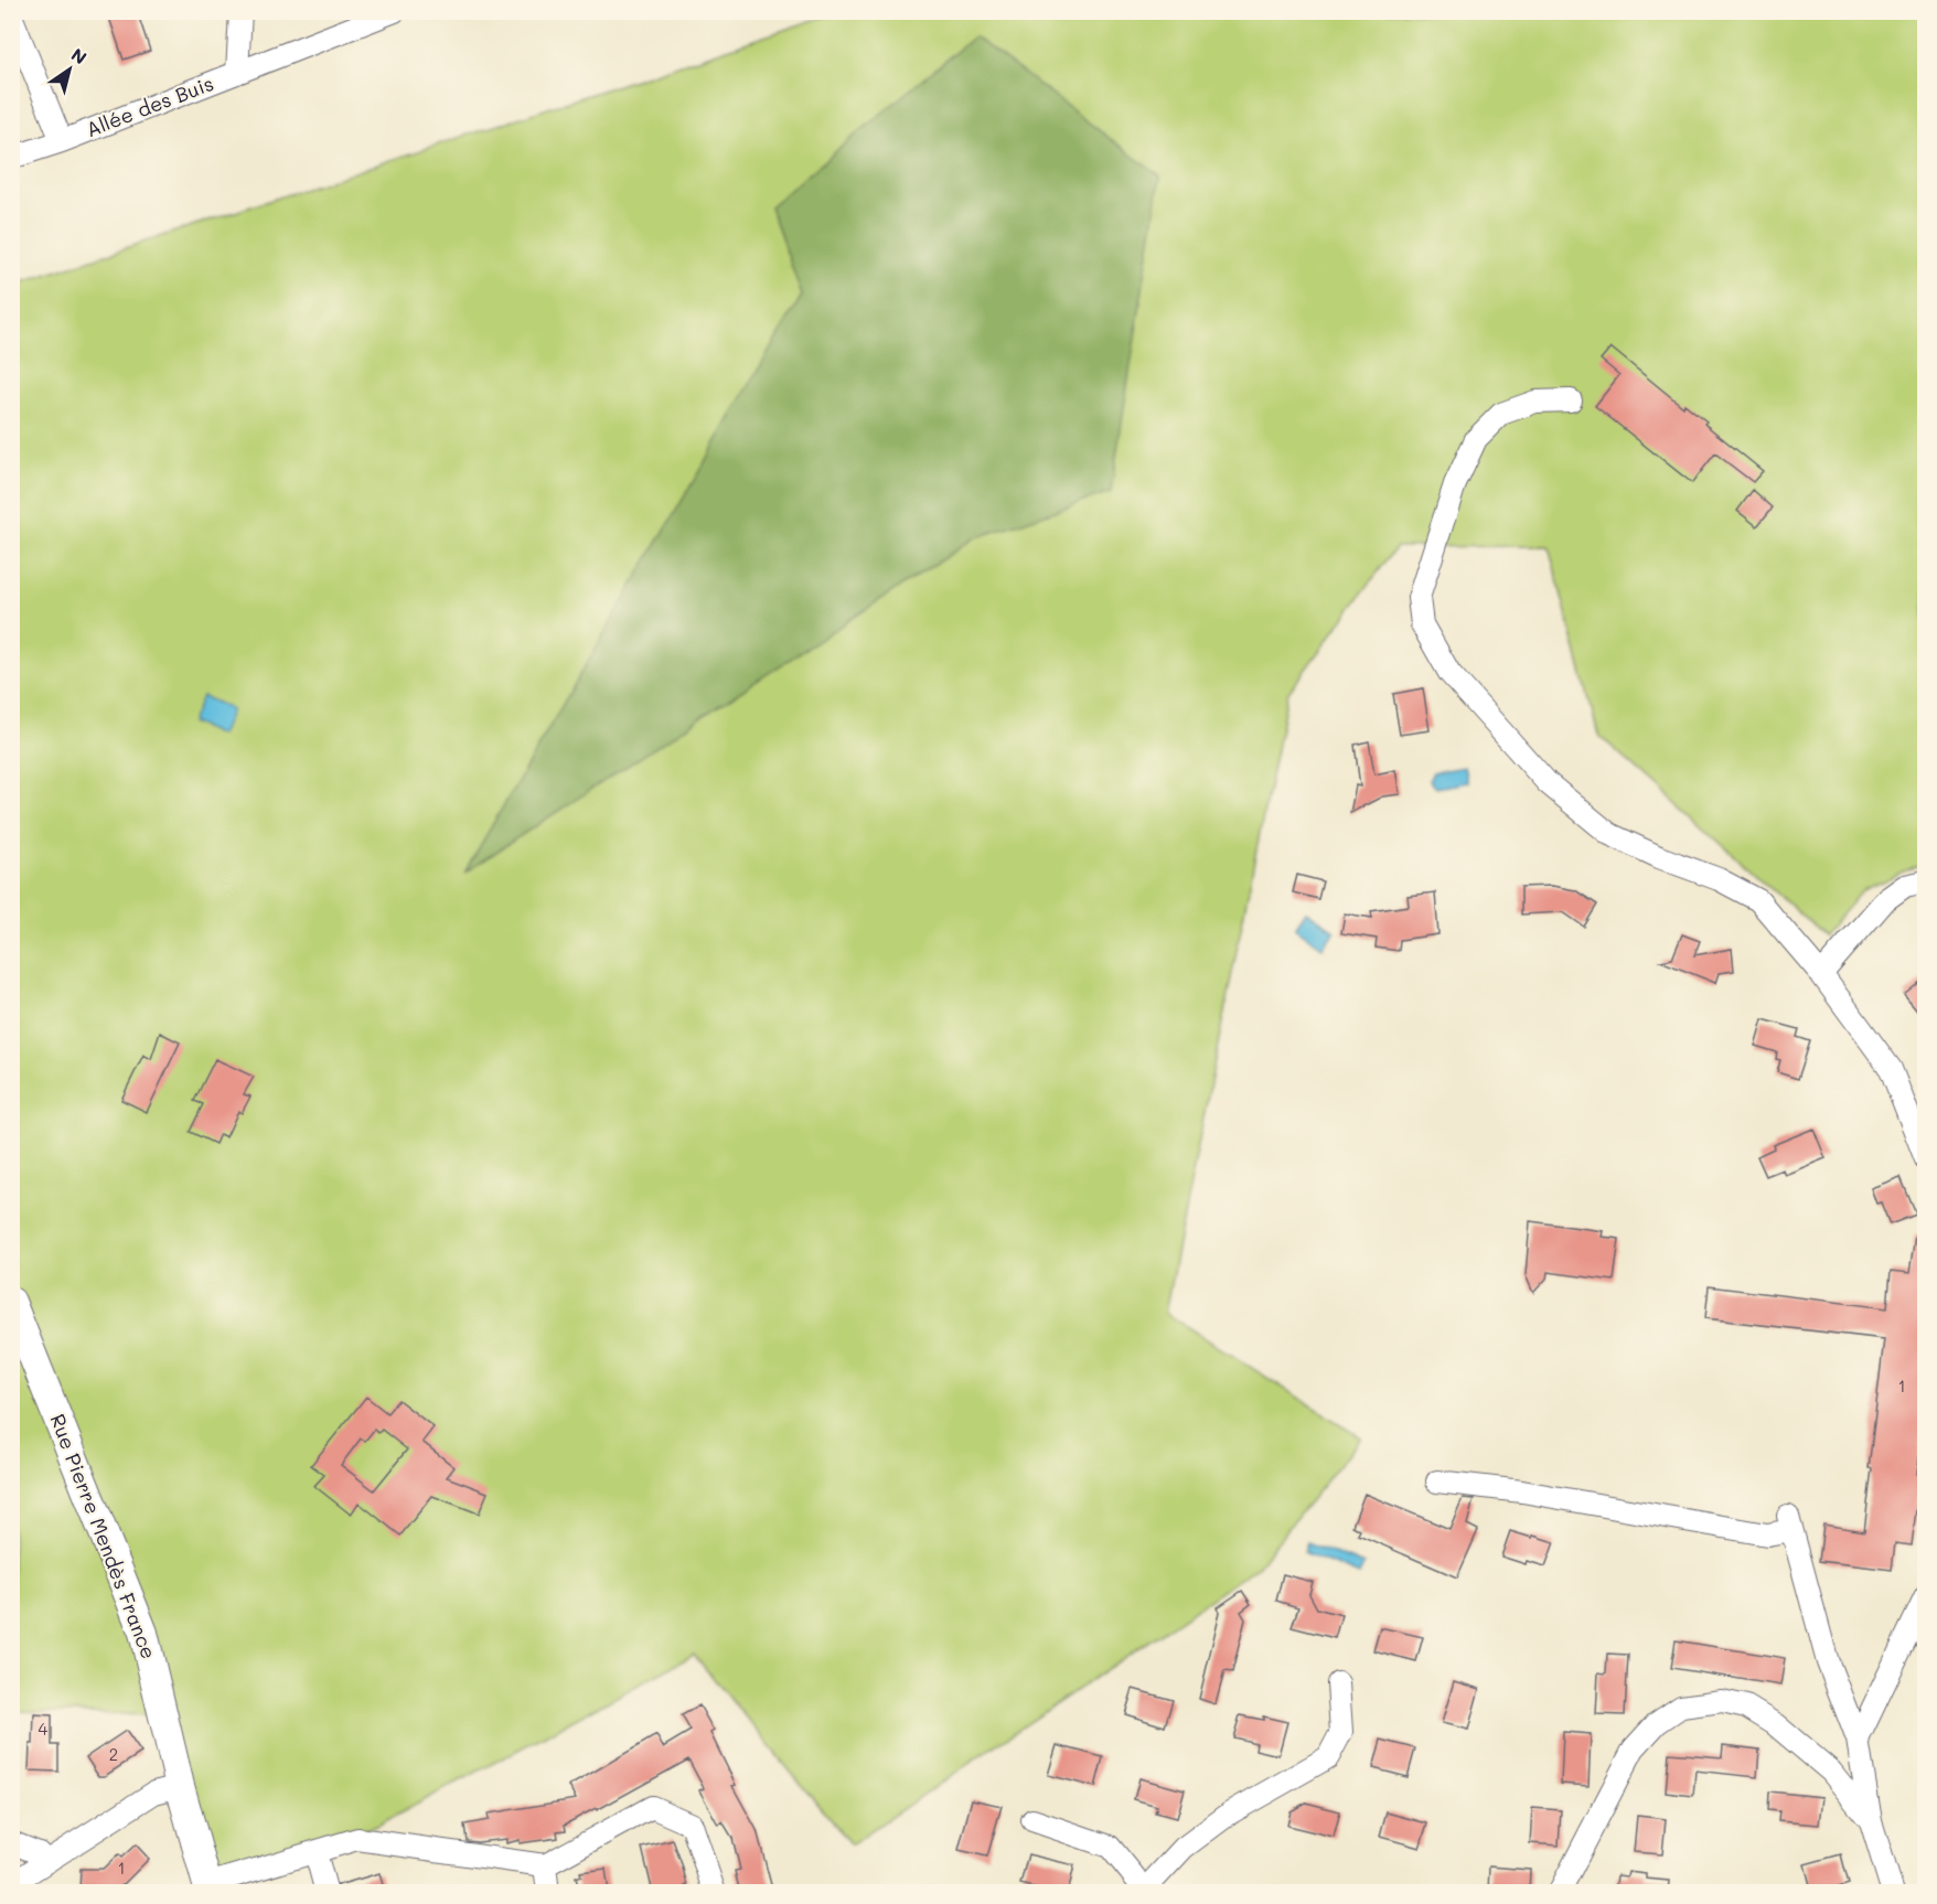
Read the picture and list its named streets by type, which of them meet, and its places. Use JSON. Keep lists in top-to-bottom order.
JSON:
{
  "streets": {
    "street": ["Allée des Buis", "Rue Pierre Mendès France"]
  },
  "house_numbers": [
    "1",
    "4",
    "2",
    "1"
  ],
  "north": "top right"
}
